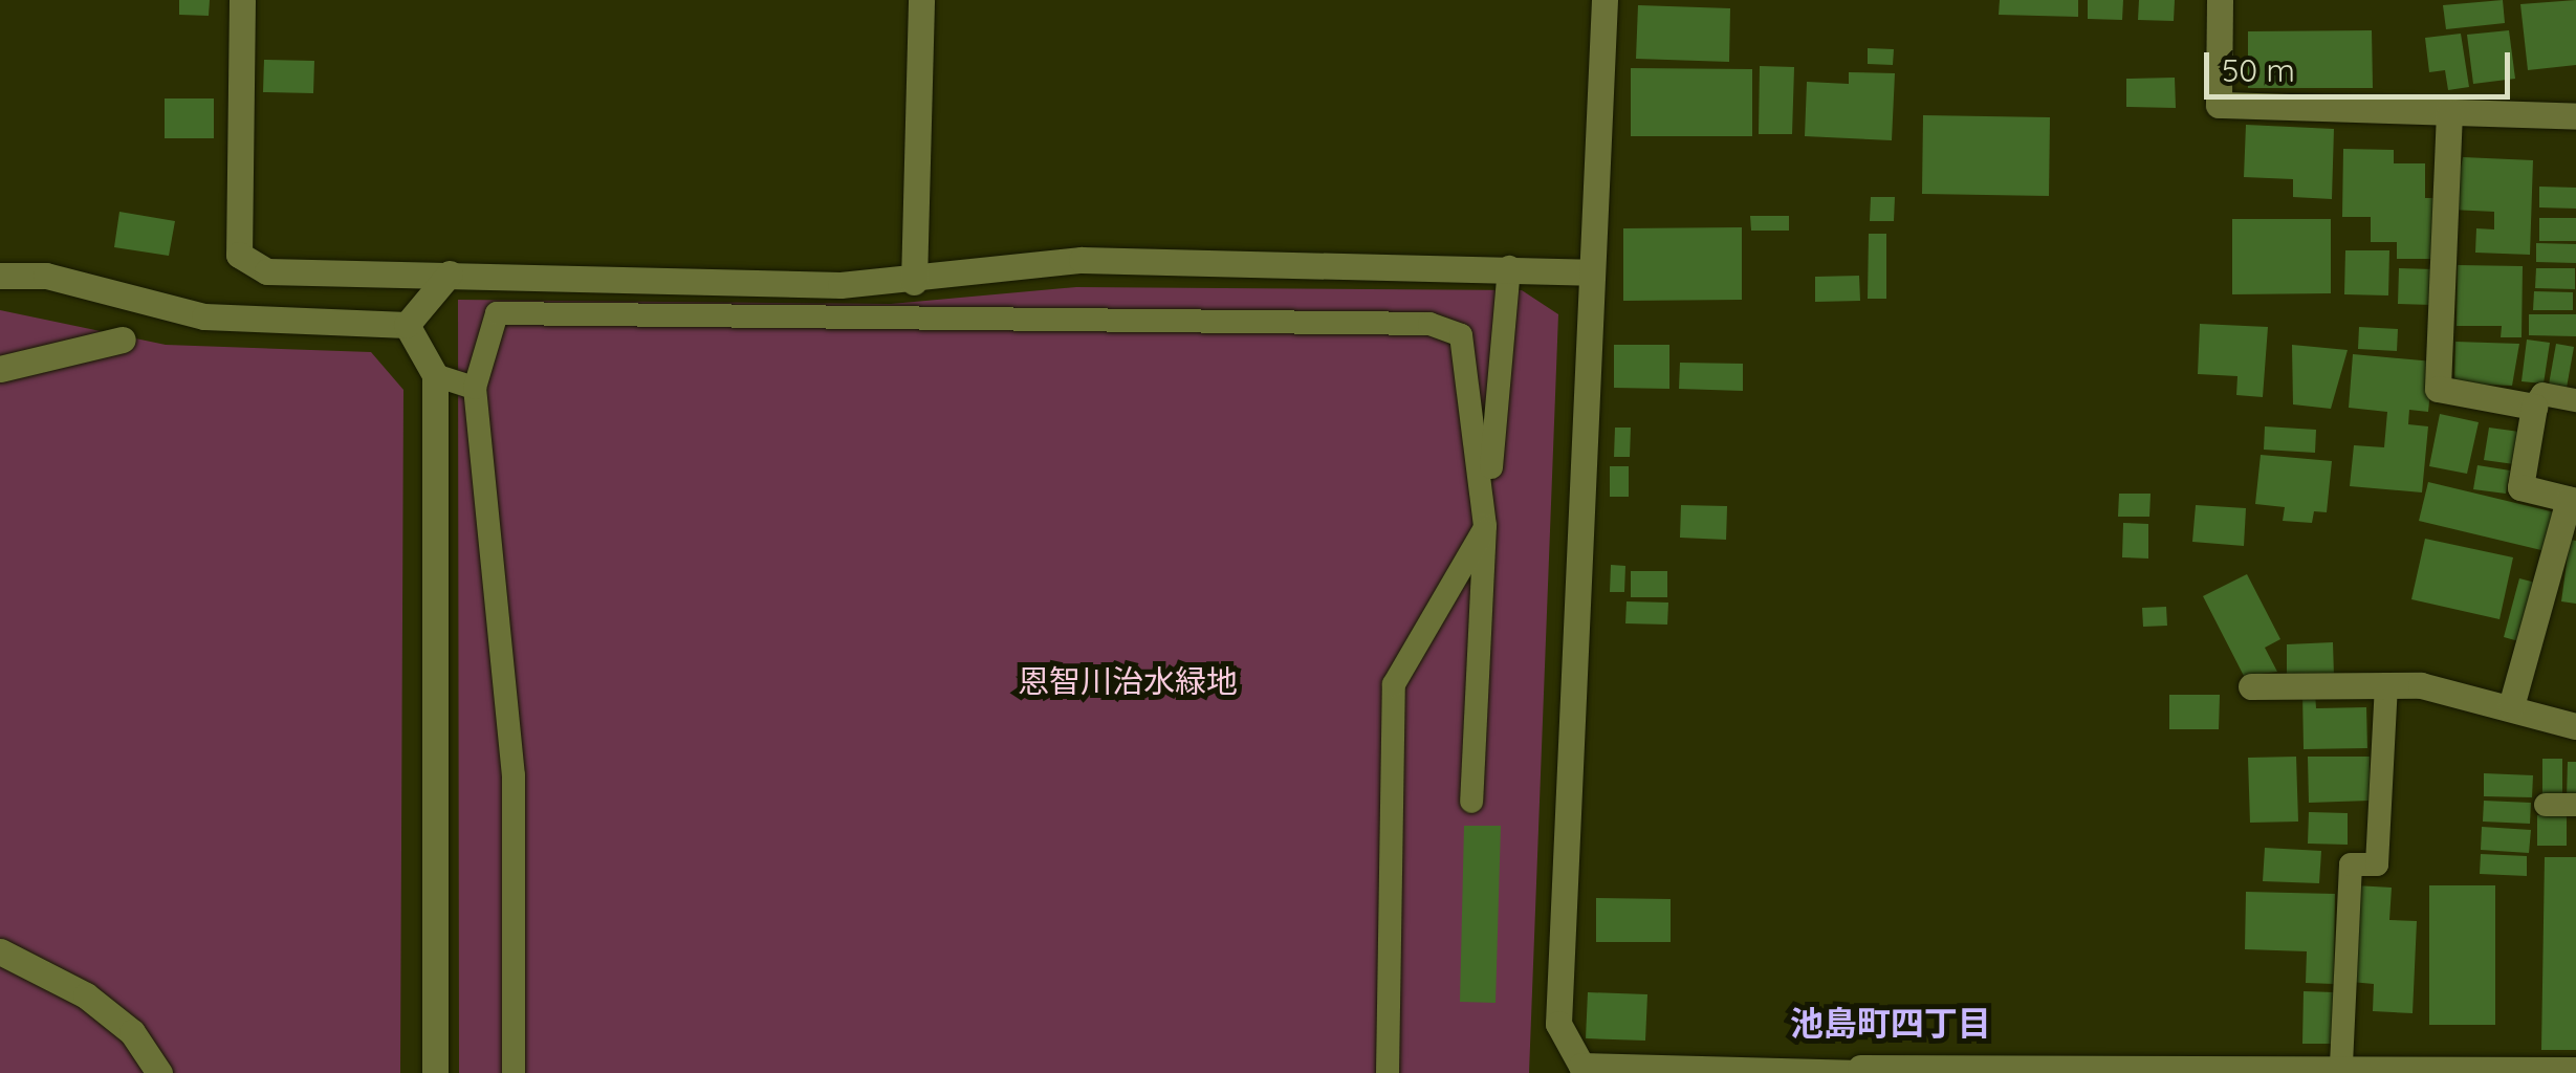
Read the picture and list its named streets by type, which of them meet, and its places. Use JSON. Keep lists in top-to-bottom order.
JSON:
{
  "districts": ["池島町四丁目"],
  "parks": ["恩智川治水緑地"],
  "scale_bar": "50 m"
}
